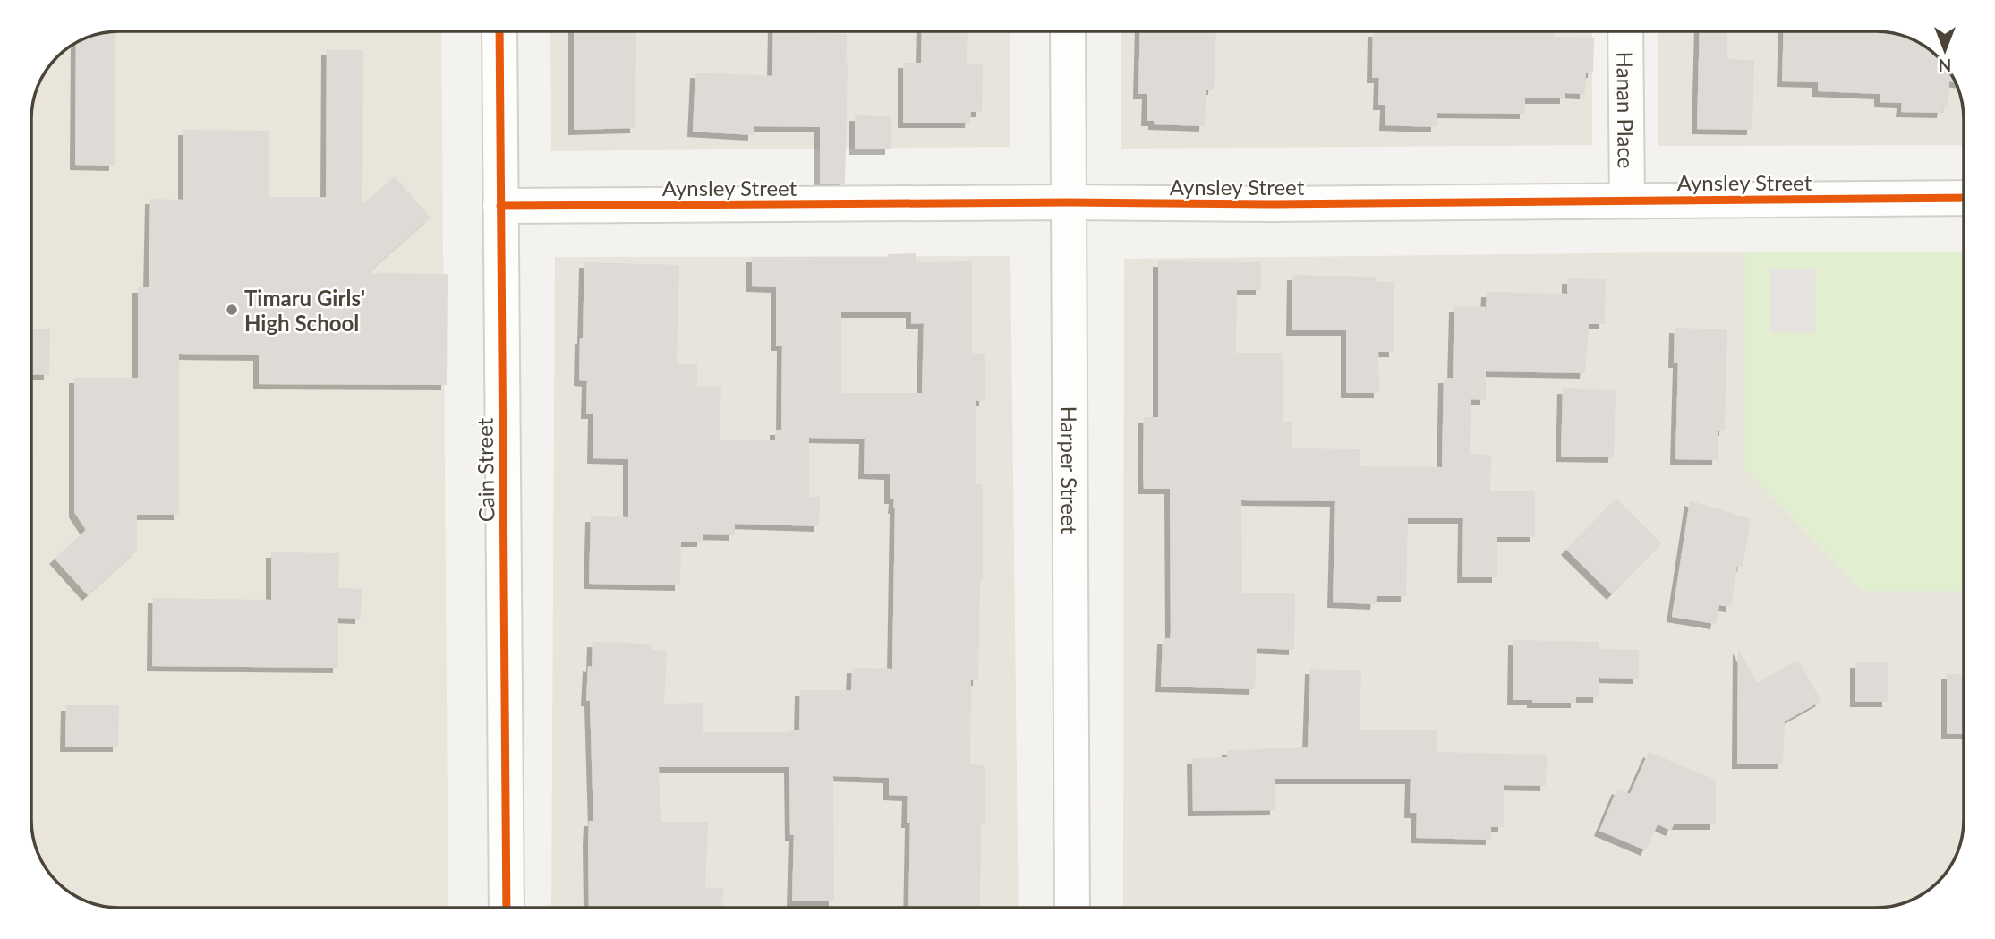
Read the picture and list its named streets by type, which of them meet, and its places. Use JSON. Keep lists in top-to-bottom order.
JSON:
{
  "streets": {
    "street": [
      "Hanan Place",
      "Aynsley Street",
      "Harper Street",
      "Cain Street"
    ]
  },
  "crossings": [
    ["Hanan Place", "Aynsley Street"],
    ["Aynsley Street", "Harper Street"],
    ["Aynsley Street", "Cain Street"]
  ],
  "places": ["Timaru Girls' High School"],
  "north": "bottom"
}
